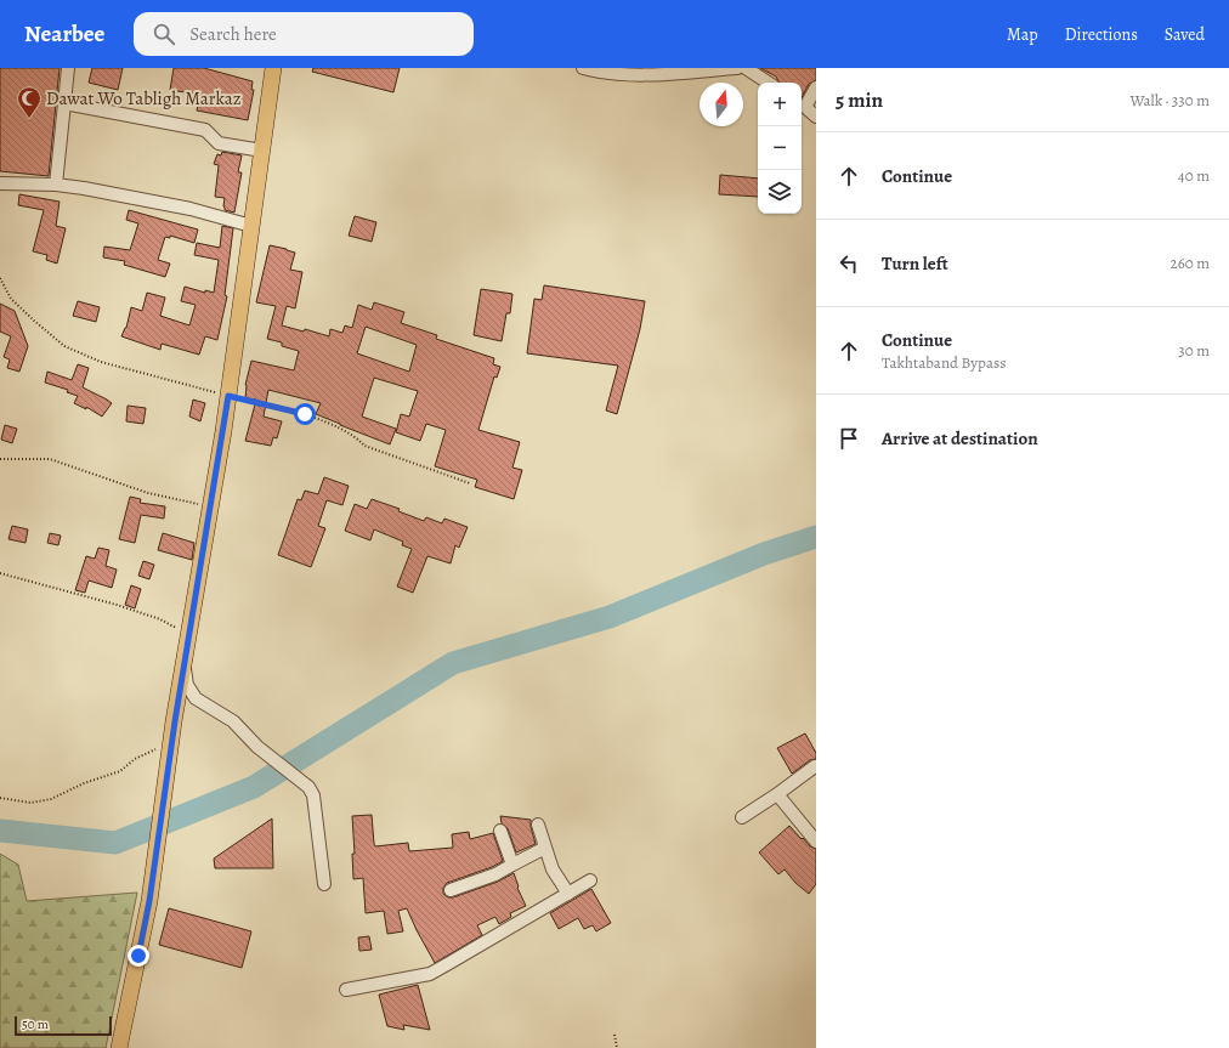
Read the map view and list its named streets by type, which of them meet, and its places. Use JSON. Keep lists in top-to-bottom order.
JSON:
{
  "places": {
    "mosque": ["Dawat Wo Tabligh Markaz"]
  },
  "scale_bar": "50 m",
  "north": "top",
  "page": {
    "header": "Nearbee",
    "search": "Search here",
    "nav": ["Map", "Directions", "Saved"],
    "heading": ["5 min", "Walk · 330 m"],
    "map_buttons": ["+", "−"],
    "list": [
      ["Continue", "40 m"],
      ["Turn left", "260 m"],
      ["Continue", "Takhtaband Bypass", "30 m"],
      "Arrive at destination"
    ],
    "scale": "50 m"
  }
}
